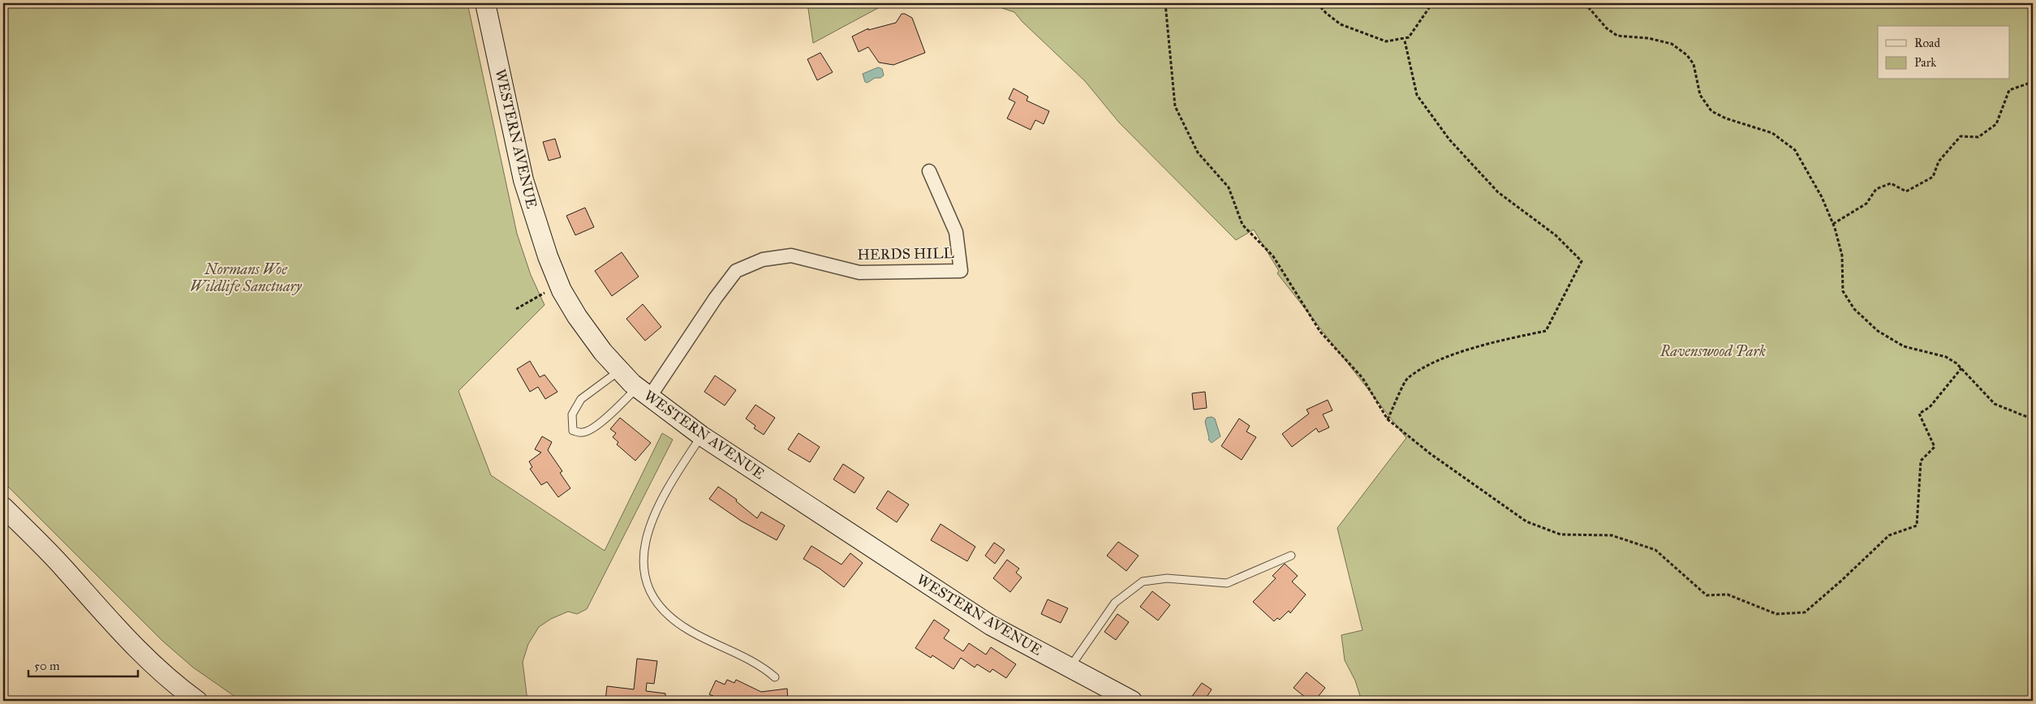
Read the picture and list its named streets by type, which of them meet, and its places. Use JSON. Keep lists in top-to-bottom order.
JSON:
{
  "streets": {
    "main road": ["WESTERN AVENUE"],
    "street": ["HERDS HILL"]
  },
  "crossings": [
    ["WESTERN AVENUE", "HERDS HILL"]
  ],
  "parks": ["Normans Woe Wildlife Sanctuary", "Ravenswood Park"],
  "legend": ["Road", "Park"],
  "scale_bar": "50 m"
}
